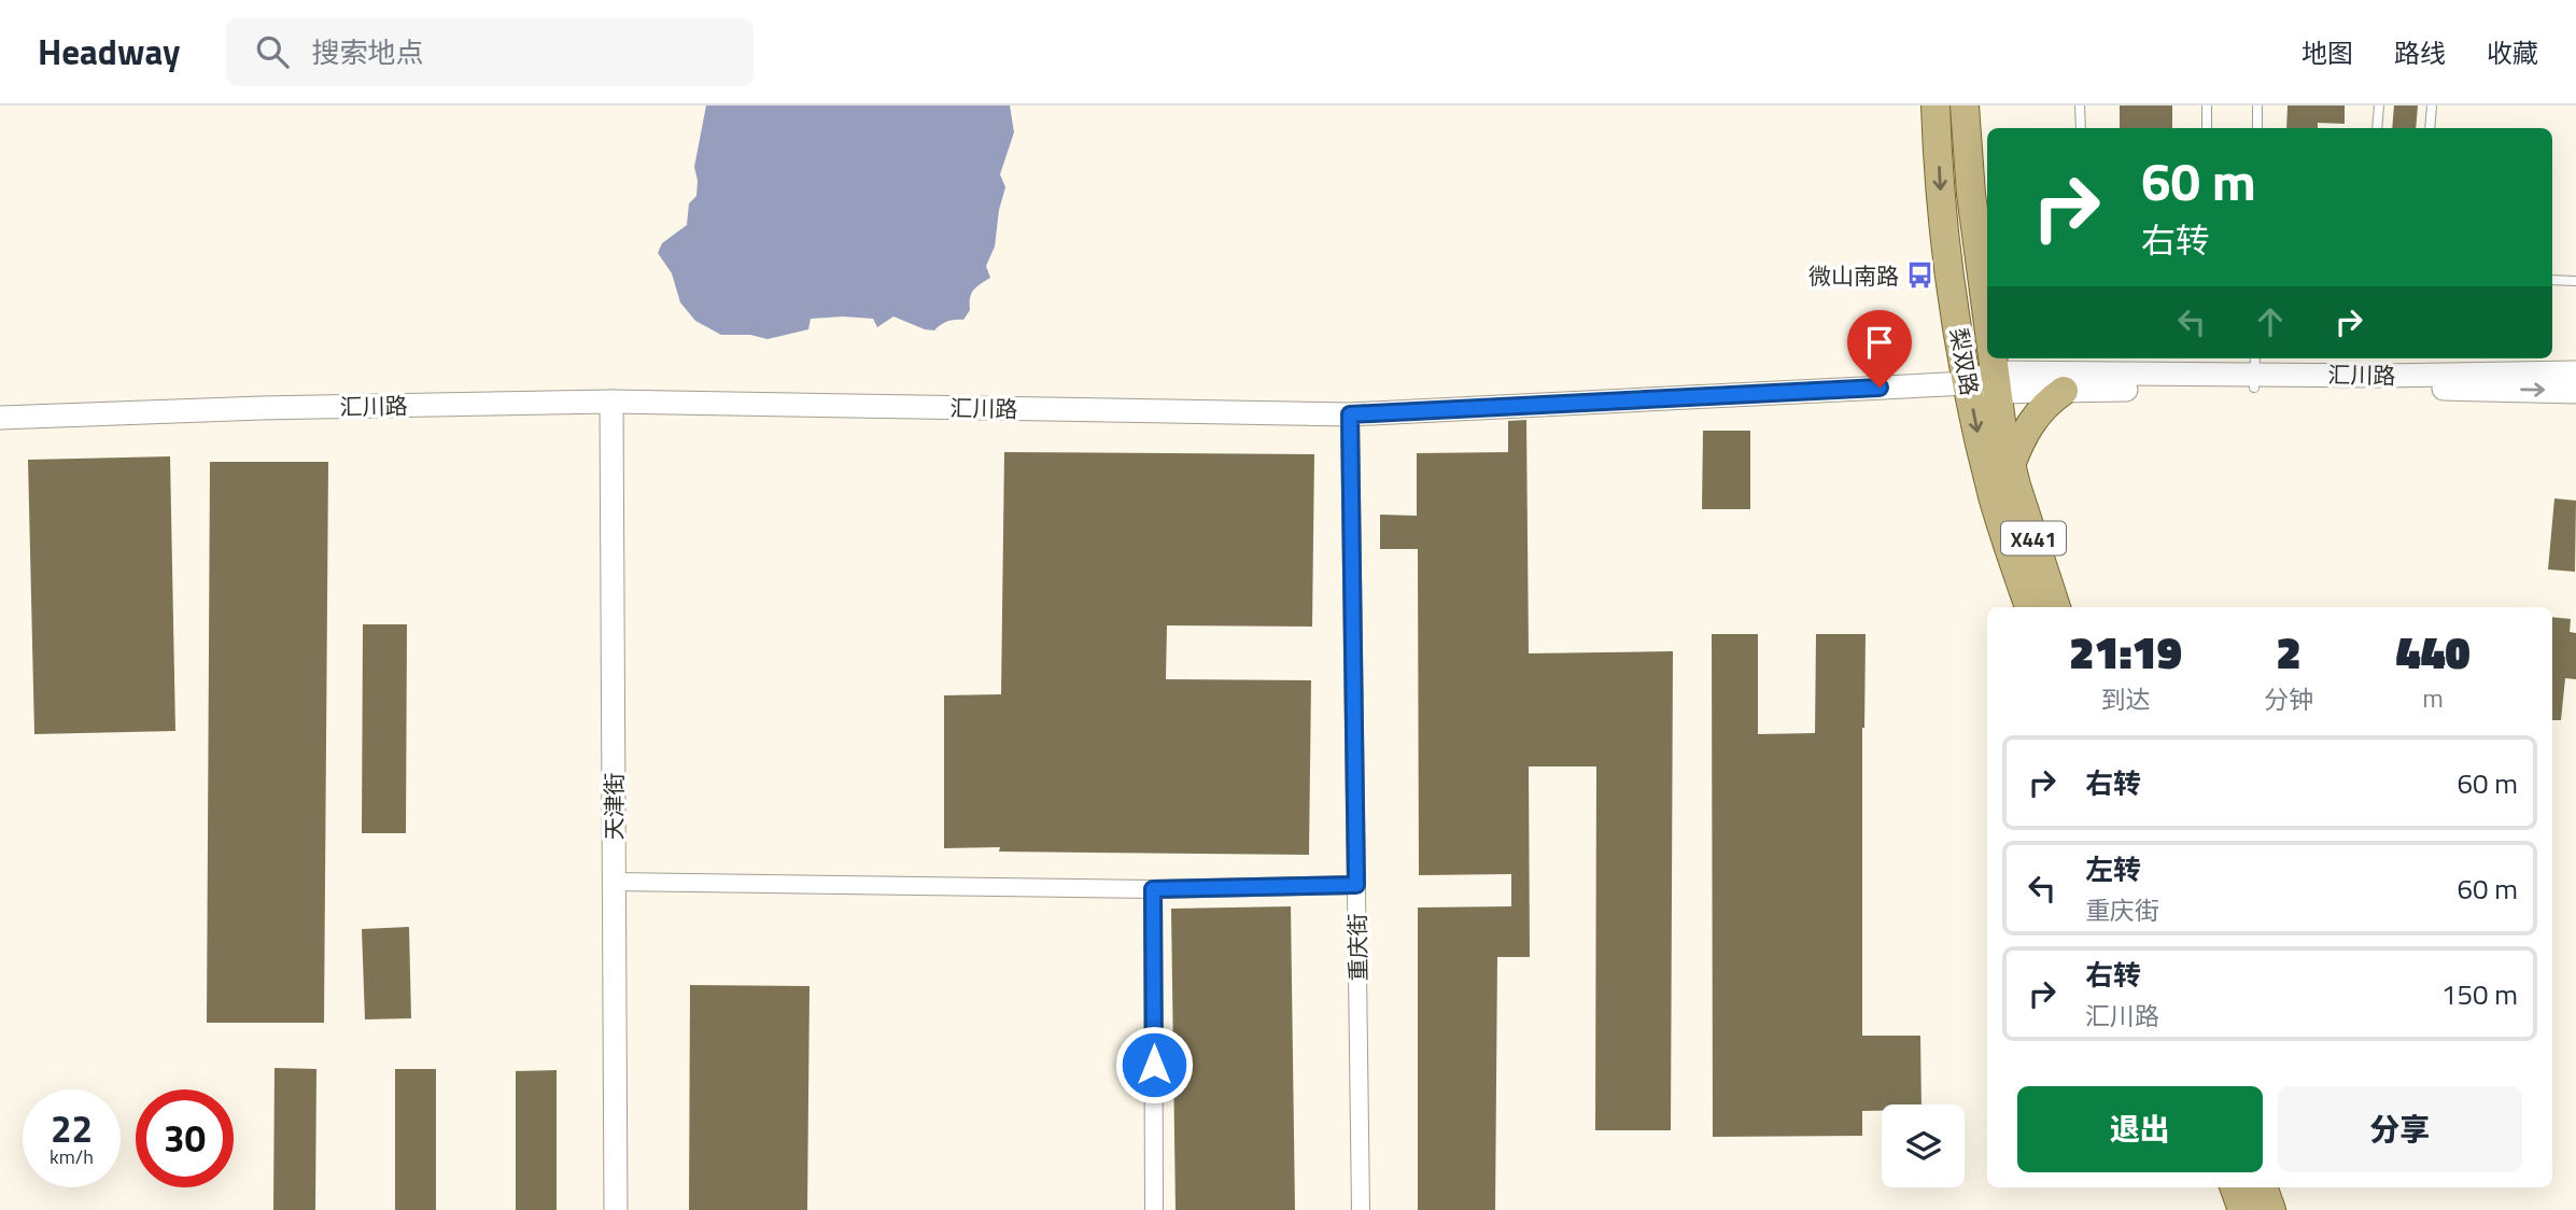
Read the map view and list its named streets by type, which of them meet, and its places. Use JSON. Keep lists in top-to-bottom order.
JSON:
{
  "streets": {
    "main road": ["梨双路", "X441"],
    "street": ["汇川路", "天津街", "重庆街"]
  },
  "crossings": [
    ["梨双路", "汇川路"],
    ["汇川路", "天津街"],
    ["汇川路", "重庆街"]
  ],
  "places": {
    "bus stop": ["微山南路"]
  },
  "page": {
    "header": "Headway",
    "search": "搜索地点",
    "nav": ["地图", "路线", "收藏"],
    "turn": ["60 m", "右转"],
    "eta": [
      "21:19",
      "到达",
      "2",
      "分钟",
      "440",
      "m"
    ],
    "list": [
      {
        "name": "右转",
        "value": "60 m"
      },
      {
        "name": "左转",
        "note": "重庆街",
        "value": "60 m"
      },
      {
        "name": "右转",
        "note": "汇川路",
        "value": "150 m"
      }
    ],
    "buttons": ["退出", "分享"],
    "speed": "22 km/h",
    "limit": "30"
  }
}
